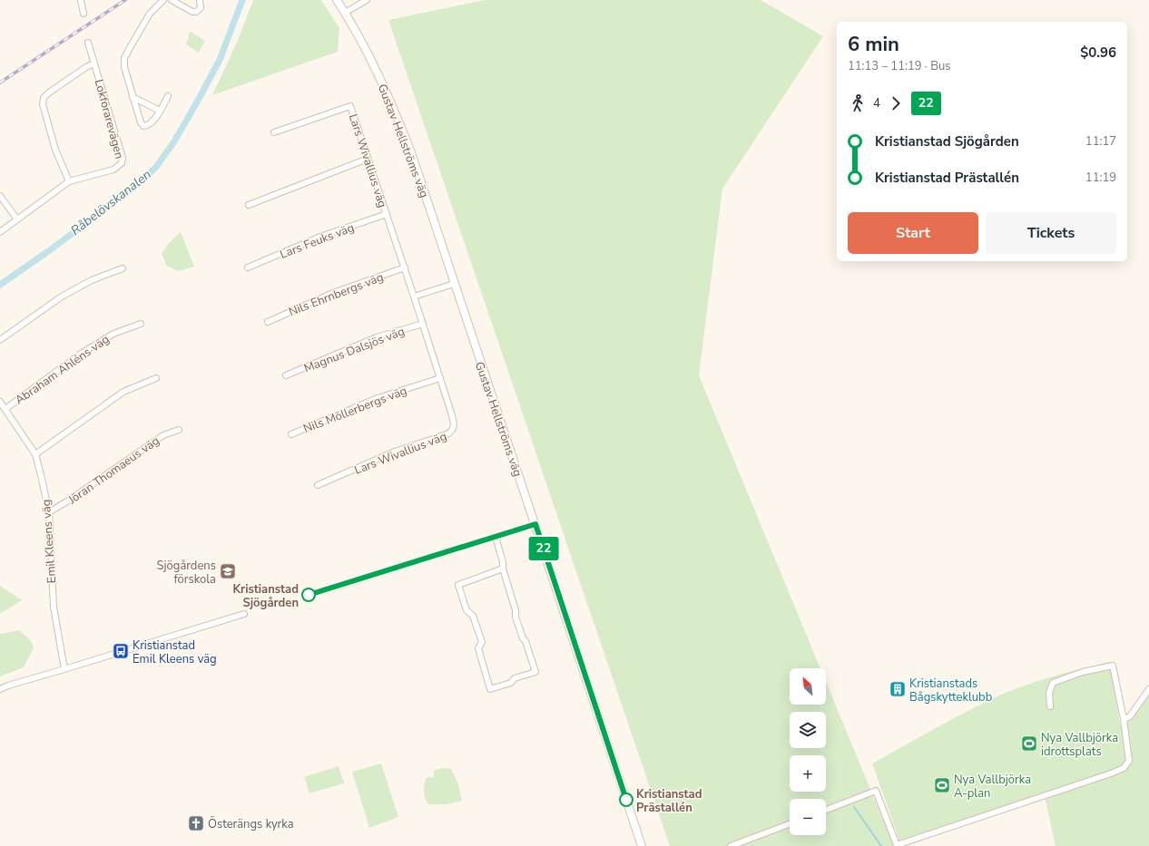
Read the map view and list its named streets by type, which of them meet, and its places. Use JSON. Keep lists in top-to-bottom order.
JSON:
{
  "streets": {
    "street": [
      "Lokförarevägen",
      "Gustav Hellströms väg",
      "Lars Wivallius väg",
      "Lars Feuks väg",
      "Nils Ehrnbergs väg",
      "Magnus Dalsjös väg",
      "Abraham Ahléns väg",
      "Nils Möllerbergs väg",
      "Jöran Thomaeus väg",
      "Emil Kleens väg"
    ]
  },
  "crossings": [
    ["Lars Wivallius väg", "Lars Feuks väg"],
    ["Lars Wivallius väg", "Nils Ehrnbergs väg"],
    ["Lars Wivallius väg", "Magnus Dalsjös väg"],
    ["Lars Wivallius väg", "Nils Möllerbergs väg"],
    ["Abraham Ahléns väg", "Emil Kleens väg"],
    ["Jöran Thomaeus väg", "Emil Kleens väg"]
  ],
  "water": ["Råbelövskanalen"],
  "places": {
    "school or university": ["Sjögårdens förskola"],
    "other": ["Kristianstad Sjögården", "Kristianstad Prästallén"],
    "bus stop": ["Kristianstad Emil Kleens väg"],
    "building": ["Kristianstads Bågskytteklubb"],
    "sports": ["Nya Vallbjörka idrottsplats", "Nya Vallbjörka A-plan"],
    "church": ["Österängs kyrka"]
  },
  "lines": ["bus line 22"],
  "north": "top left",
  "page": {
    "on_map": "22",
    "heading": ["6 min", "11:13 – 11:19 · Bus", "$0.96"],
    "legs": ["4", "22"],
    "list": [
      {
        "name": "Kristianstad Sjögården",
        "value": "11:17"
      },
      {
        "name": "Kristianstad Prästallén",
        "value": "11:19"
      }
    ],
    "buttons": ["Start", "Tickets"],
    "map_buttons": ["+", "−"]
  }
}
